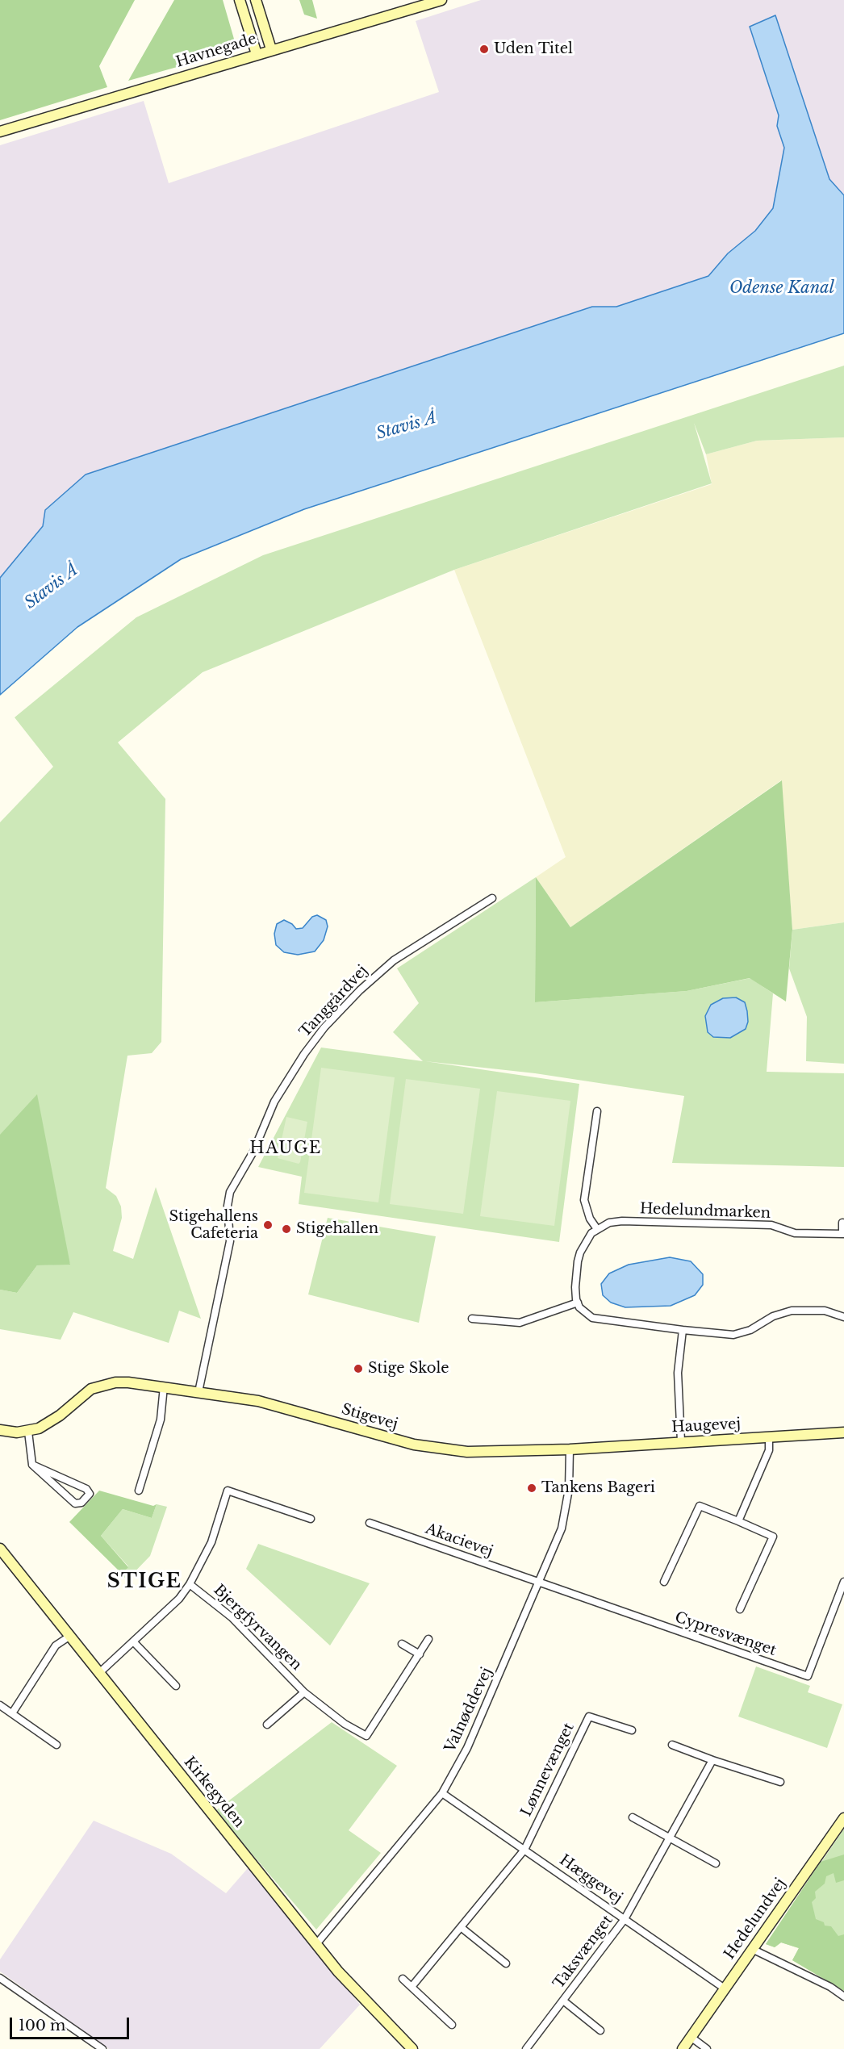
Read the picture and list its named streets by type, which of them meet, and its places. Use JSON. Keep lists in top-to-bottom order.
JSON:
{
  "streets": {
    "street": [
      "Havnegade",
      "Tanggårdvej",
      "Hedelundmarken",
      "Stigevej",
      "Haugevej",
      "Akacievej",
      "Bjergfyrvangen",
      "Cypresvænget",
      "Valnøddevej",
      "Lønnevænget",
      "Kirkegyden",
      "Hæggevej",
      "Hedelundvej",
      "Taksvænget"
    ]
  },
  "crossings": [
    ["Tanggårdvej", "Stigevej"],
    ["Stigevej", "Haugevej"],
    ["Stigevej", "Valnøddevej"],
    ["Haugevej", "Valnøddevej"],
    ["Akacievej", "Cypresvænget"],
    ["Akacievej", "Valnøddevej"],
    ["Cypresvænget", "Valnøddevej"],
    ["Valnøddevej", "Kirkegyden"],
    ["Valnøddevej", "Hæggevej"],
    ["Lønnevænget", "Hæggevej"],
    ["Hæggevej", "Hedelundvej"],
    ["Hæggevej", "Taksvænget"]
  ],
  "districts": ["HAUGE", "STIGE"],
  "water": ["Odense Kanal", "Stavis Å"],
  "places": [
    "Uden Titel",
    "Stigehallens Cafeteria",
    "Stigehallen",
    "Stige Skole",
    "Tankens Bageri"
  ],
  "scale_bar": "100 m"
}
